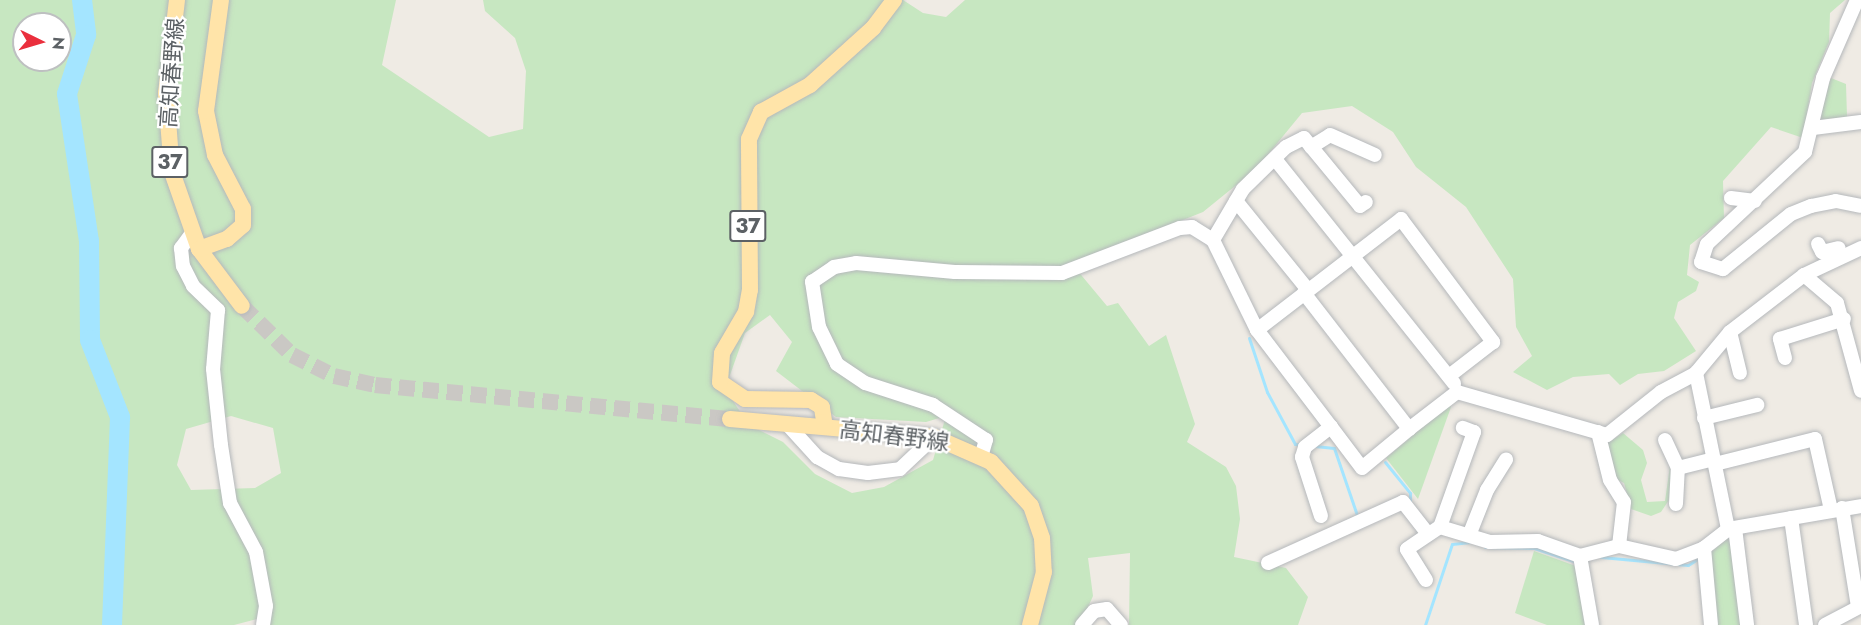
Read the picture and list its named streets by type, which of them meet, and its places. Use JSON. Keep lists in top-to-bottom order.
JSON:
{
  "streets": {
    "main road": ["高知春野線", "37"]
  },
  "north": "right"
}
